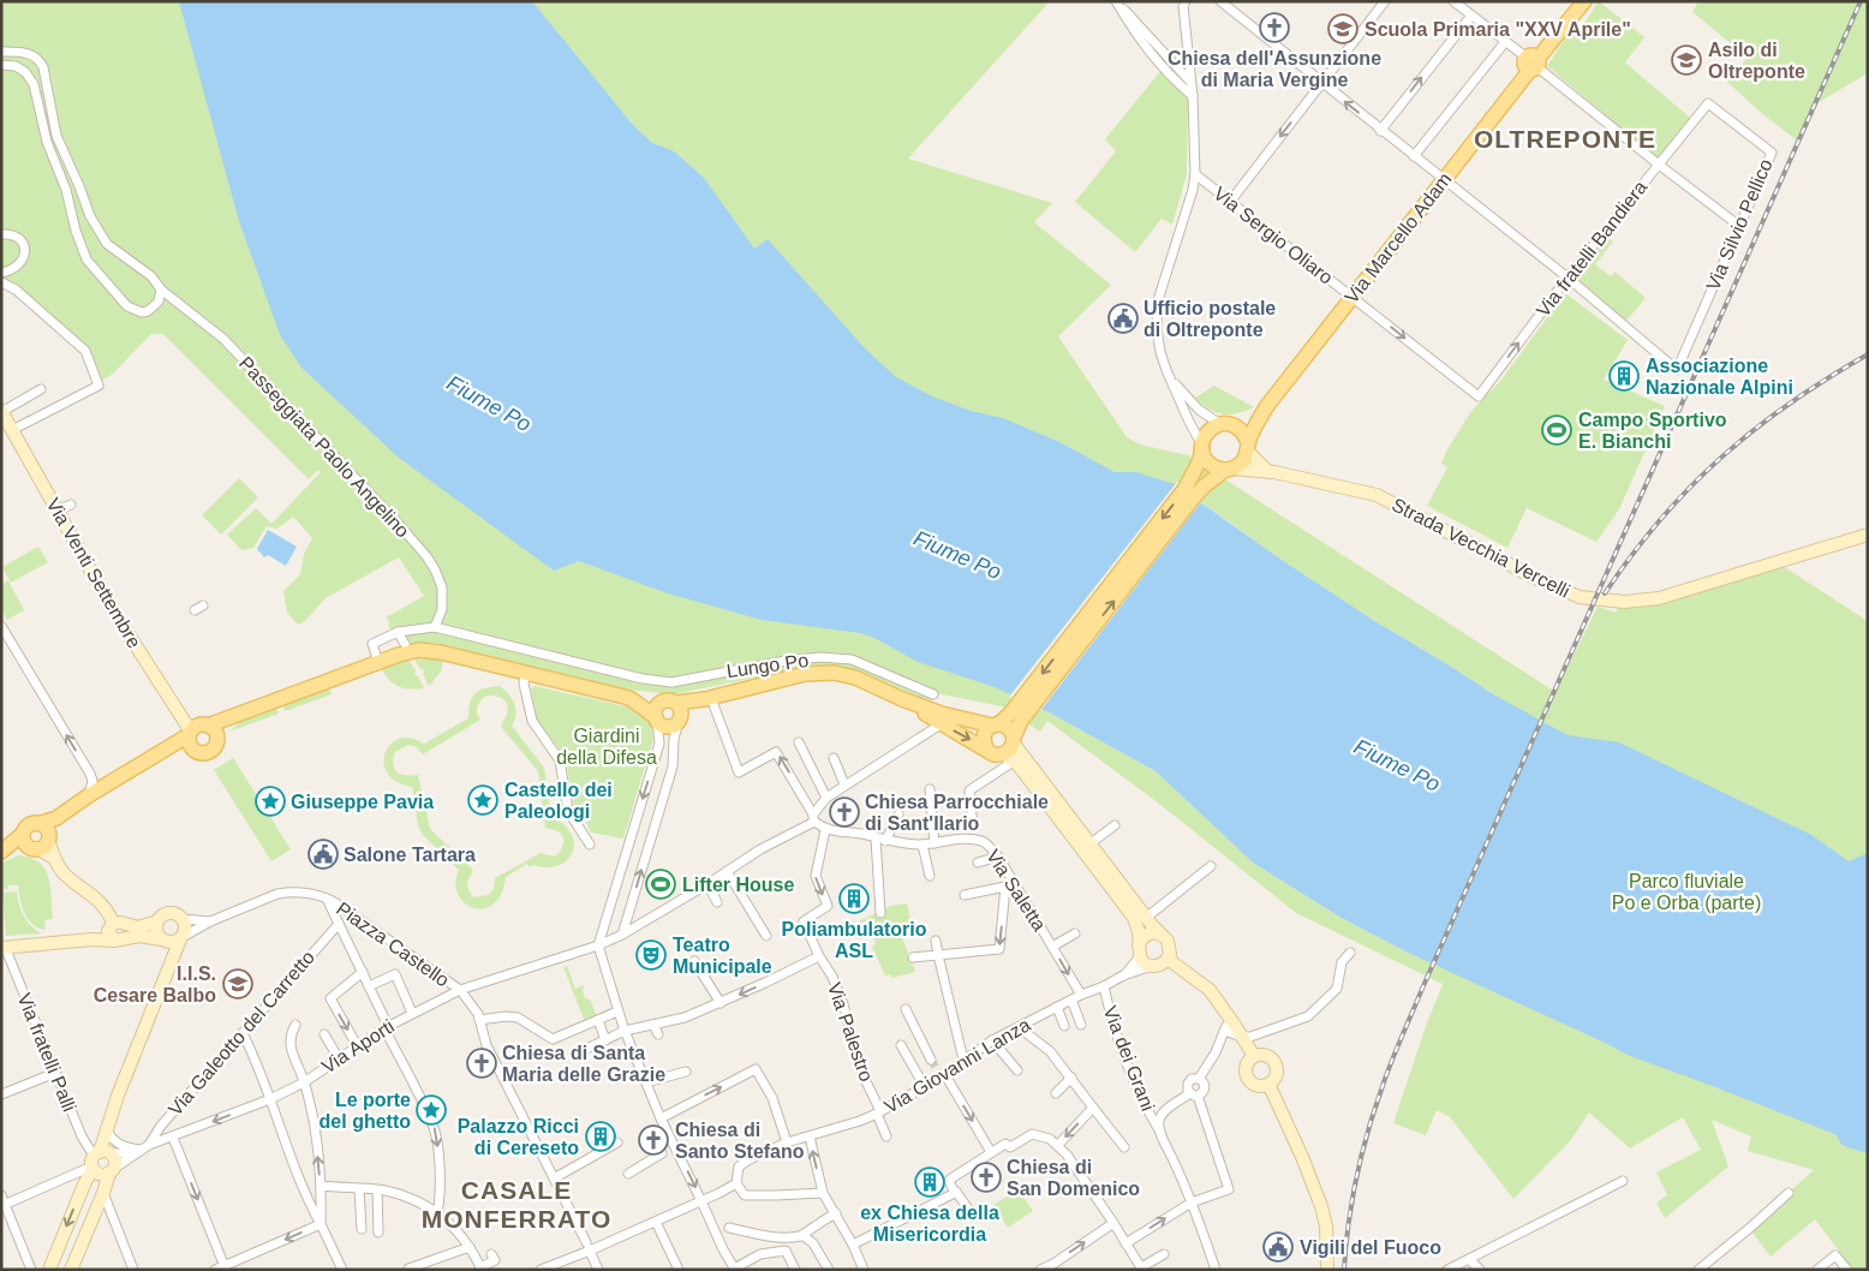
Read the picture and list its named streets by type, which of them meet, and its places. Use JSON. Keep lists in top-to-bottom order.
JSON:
{
  "streets": {
    "main road": ["Via Marcello Adam", "Strada Vecchia Vercelli", "Via Venti Settembre"],
    "street": [
      "Via Silvio Pellico",
      "Via Sergio Oliaro",
      "Via fratelli Bandiera",
      "Passeggiata Paolo Angelino",
      "Lungo Po",
      "Via Saletta",
      "Piazza Castello",
      "Via Palestro",
      "Via Galeotto del Carretto",
      "Via Aporti",
      "Via fratelli Palli",
      "Via dei Grani",
      "Via Giovanni Lanza"
    ]
  },
  "crossings": [
    ["Via Silvio Pellico", "Via fratelli Bandiera"],
    ["Via Sergio Oliaro", "Via Marcello Adam"],
    ["Via Sergio Oliaro", "Via fratelli Bandiera"],
    ["Via Marcello Adam", "Strada Vecchia Vercelli"],
    ["Passeggiata Paolo Angelino", "Lungo Po"],
    ["Via Saletta", "Via Palestro"],
    ["Via Saletta", "Via Giovanni Lanza"],
    ["Piazza Castello", "Via Galeotto del Carretto"],
    ["Piazza Castello", "Via Aporti"],
    ["Via Palestro", "Via Giovanni Lanza"],
    ["Via Galeotto del Carretto", "Via Aporti"],
    ["Via dei Grani", "Via Giovanni Lanza"]
  ],
  "one_way": ["Via Sergio Oliaro", "Via fratelli Bandiera"],
  "districts": ["OLTREPONTE", "CASALE MONFERRATO"],
  "water": ["Fiume Po"],
  "parks": ["Giardini della Difesa", "Parco fluviale Po e Orba (parte)"],
  "places": {
    "church": [
      "Chiesa dell'Assunzione di Maria Vergine",
      "Chiesa Parrocchiale di Sant'Ilario",
      "Chiesa di Santa Maria delle Grazie",
      "Chiesa di Santo Stefano",
      "Chiesa di San Domenico"
    ],
    "school or university": ["Scuola Primaria \"XXV Aprile\"", "Asilo di Oltreponte", "I.I.S. Cesare Balbo"],
    "public building": ["Ufficio postale di Oltreponte", "Salone Tartara", "Vigili del Fuoco"],
    "building": [
      "Associazione Nazionale Alpini",
      "Poliambulatorio ASL",
      "Palazzo Ricci di Cereseto",
      "ex Chiesa della Misericordia"
    ],
    "sports": ["Campo Sportivo E. Bianchi", "Lifter House"],
    "place": ["Castello dei Paleologi", "Giuseppe Pavia", "Le porte del ghetto"],
    "theatre": ["Teatro Municipale"]
  }
}
